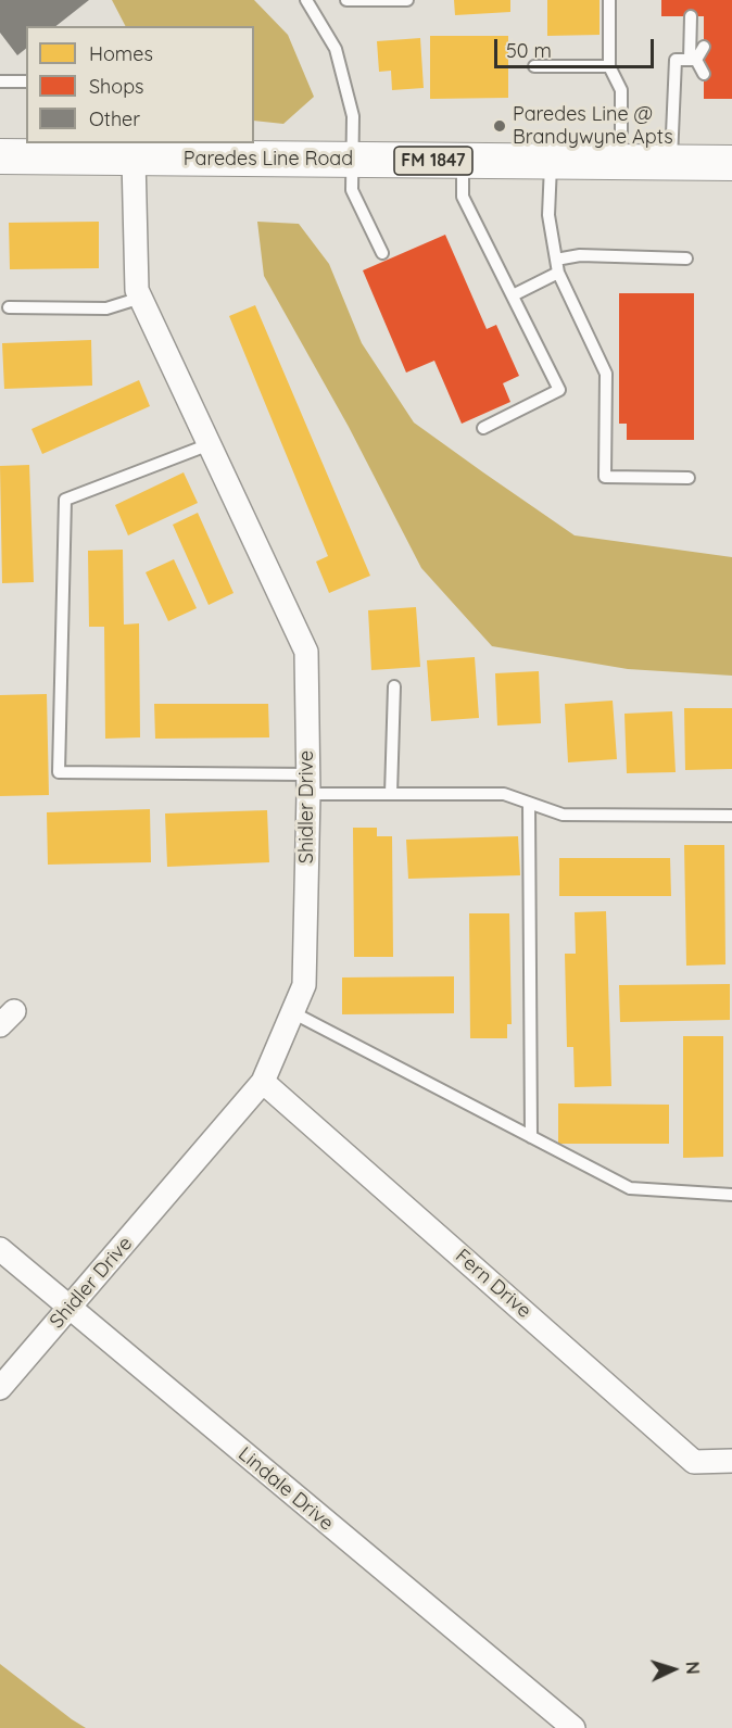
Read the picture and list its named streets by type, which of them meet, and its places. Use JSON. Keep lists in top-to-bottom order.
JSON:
{
  "streets": {
    "main road": ["Paredes Line Road", "FM 1847"],
    "street": ["Shidler Drive", "Fern Drive", "Lindale Drive"]
  },
  "crossings": [
    ["Paredes Line Road", "Shidler Drive"],
    ["Shidler Drive", "Fern Drive"],
    ["Shidler Drive", "Lindale Drive"]
  ],
  "places": ["Paredes Line @ Brandywyne Apts"],
  "legend": ["Homes", "Shops", "Other"],
  "scale_bar": "50 m",
  "north": "right"
}
